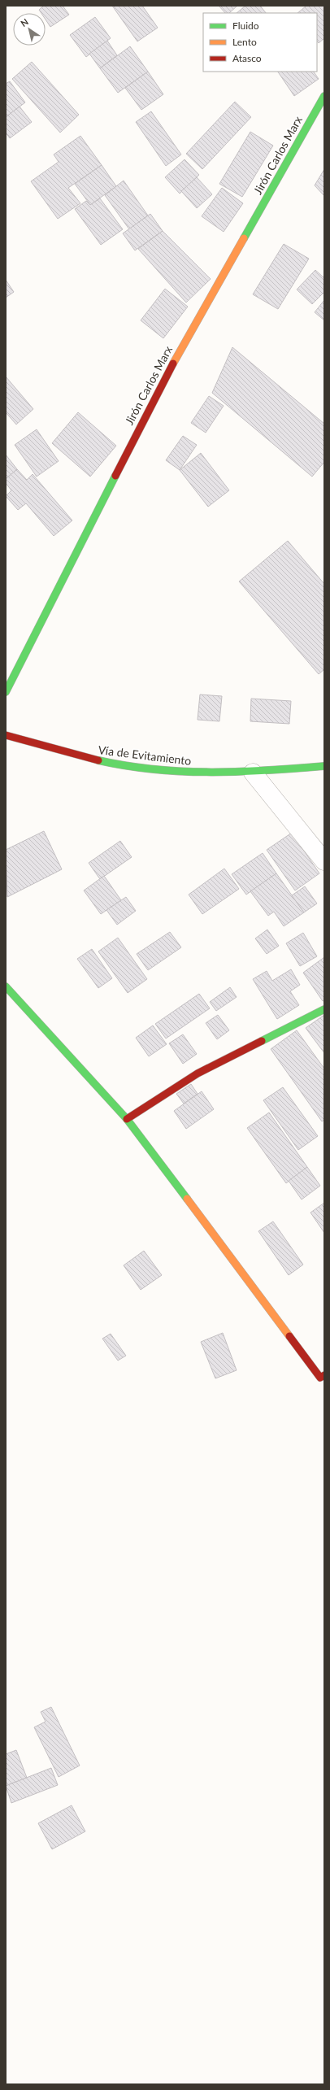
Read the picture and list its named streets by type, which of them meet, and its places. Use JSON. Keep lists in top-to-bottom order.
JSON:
{
  "streets": {
    "main road": ["Jirón Carlos Marx", "Vía de Evitamiento"]
  },
  "legend": ["Fluido", "Lento", "Atasco"],
  "north": "top left"
}
